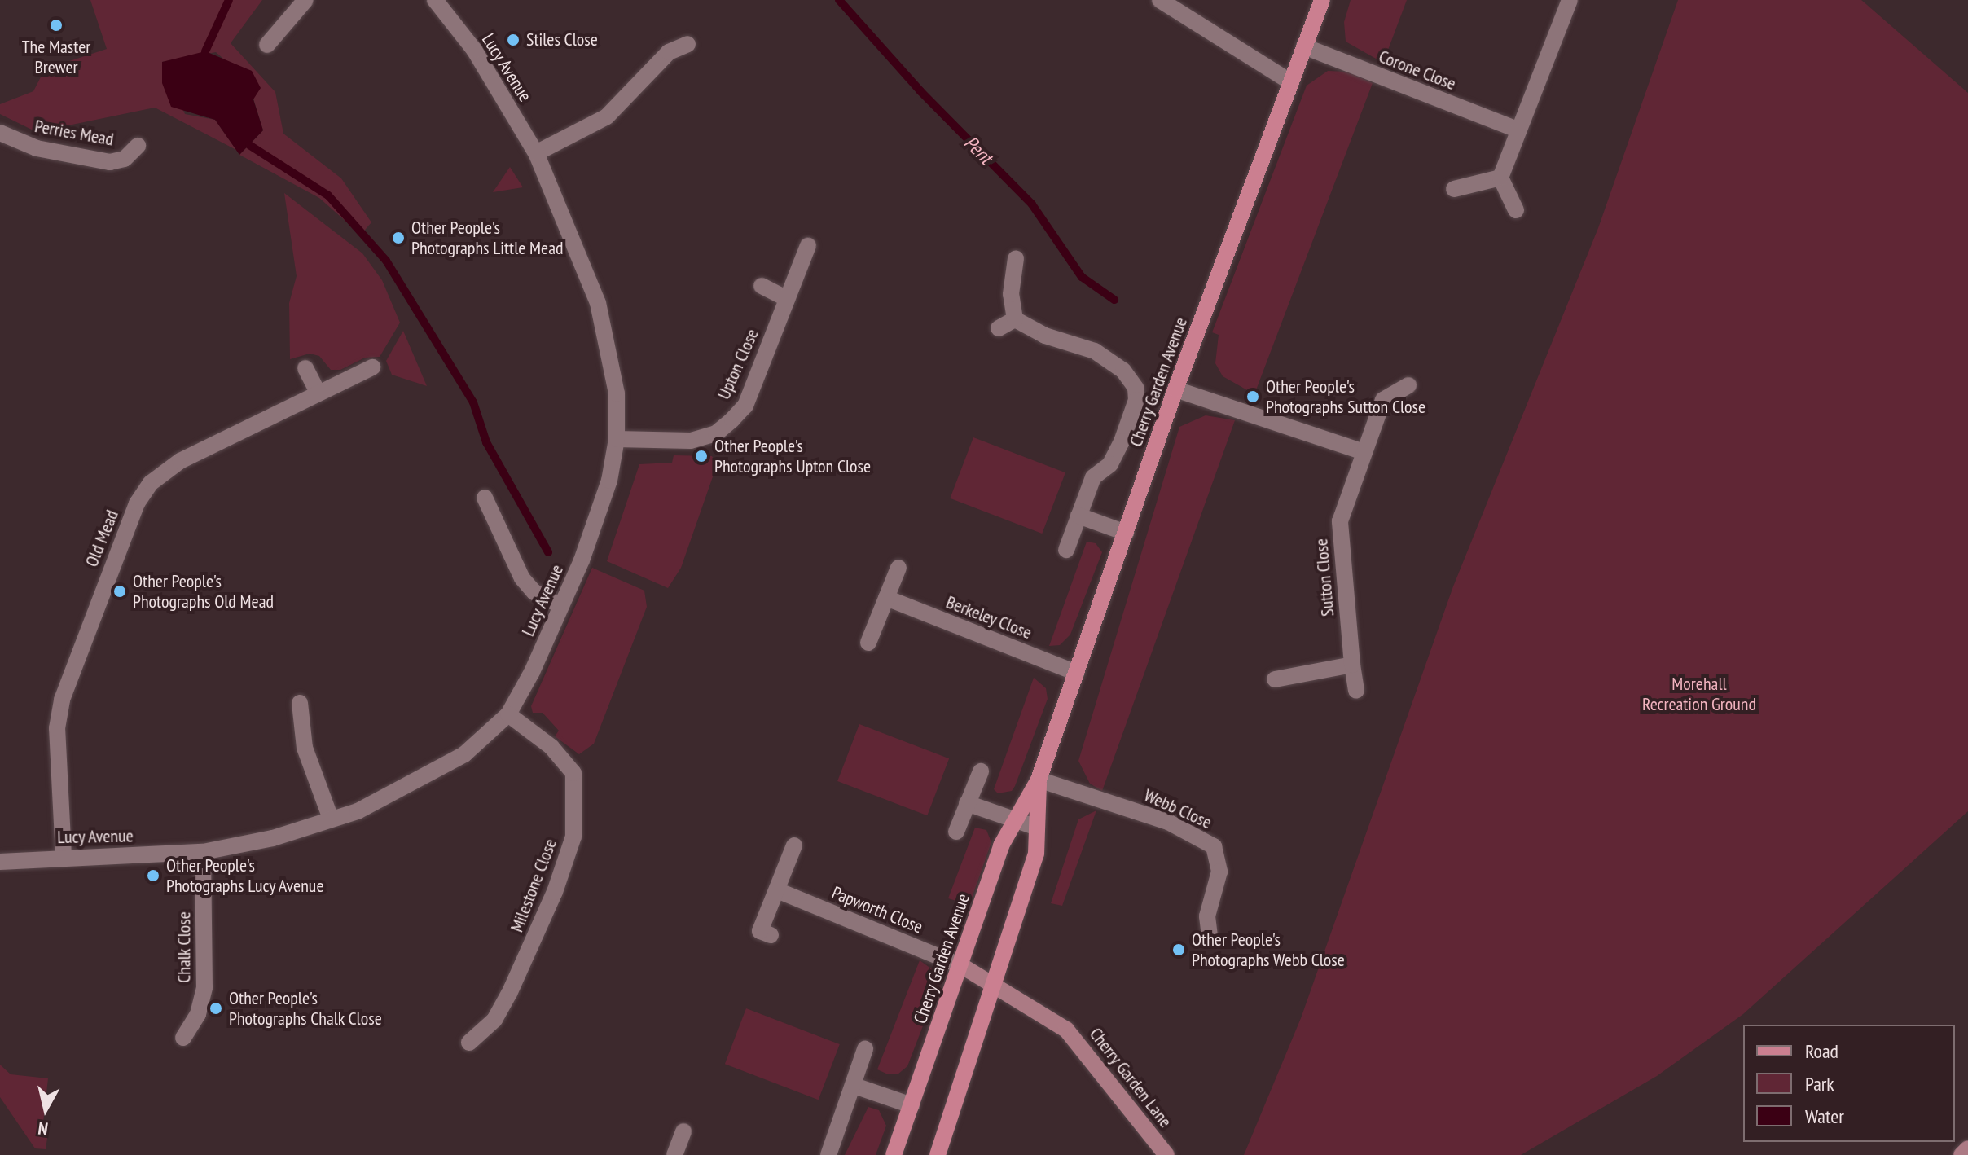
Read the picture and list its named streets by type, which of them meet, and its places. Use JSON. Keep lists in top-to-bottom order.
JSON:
{
  "streets": {
    "main road": ["Cherry Garden Avenue"],
    "street": [
      "Lucy Avenue",
      "Corone Close",
      "Perries Mead",
      "Upton Close",
      "Old Mead",
      "Sutton Close",
      "Berkeley Close",
      "Webb Close",
      "Milestone Close",
      "Papworth Close",
      "Chalk Close",
      "Cherry Garden Lane"
    ]
  },
  "crossings": [
    ["Lucy Avenue", "Upton Close"],
    ["Lucy Avenue", "Old Mead"],
    ["Lucy Avenue", "Milestone Close"],
    ["Lucy Avenue", "Chalk Close"],
    ["Corone Close", "Cherry Garden Avenue"],
    ["Cherry Garden Avenue", "Berkeley Close"],
    ["Cherry Garden Avenue", "Webb Close"],
    ["Cherry Garden Avenue", "Papworth Close"],
    ["Cherry Garden Avenue", "Cherry Garden Lane"],
    ["Papworth Close", "Cherry Garden Lane"]
  ],
  "water": ["Pent"],
  "parks": ["Morehall Recreation Ground"],
  "places": [
    "The Master Brewer",
    "Stiles Close",
    "Other People's Photographs Little Mead",
    "Other People's Photographs Sutton Close",
    "Other People's Photographs Upton Close",
    "Other People's Photographs Old Mead",
    "Other People's Photographs Lucy Avenue",
    "Other People's Photographs Webb Close",
    "Other People's Photographs Chalk Close"
  ],
  "legend": ["Road", "Park", "Water"],
  "north": "bottom"
}
